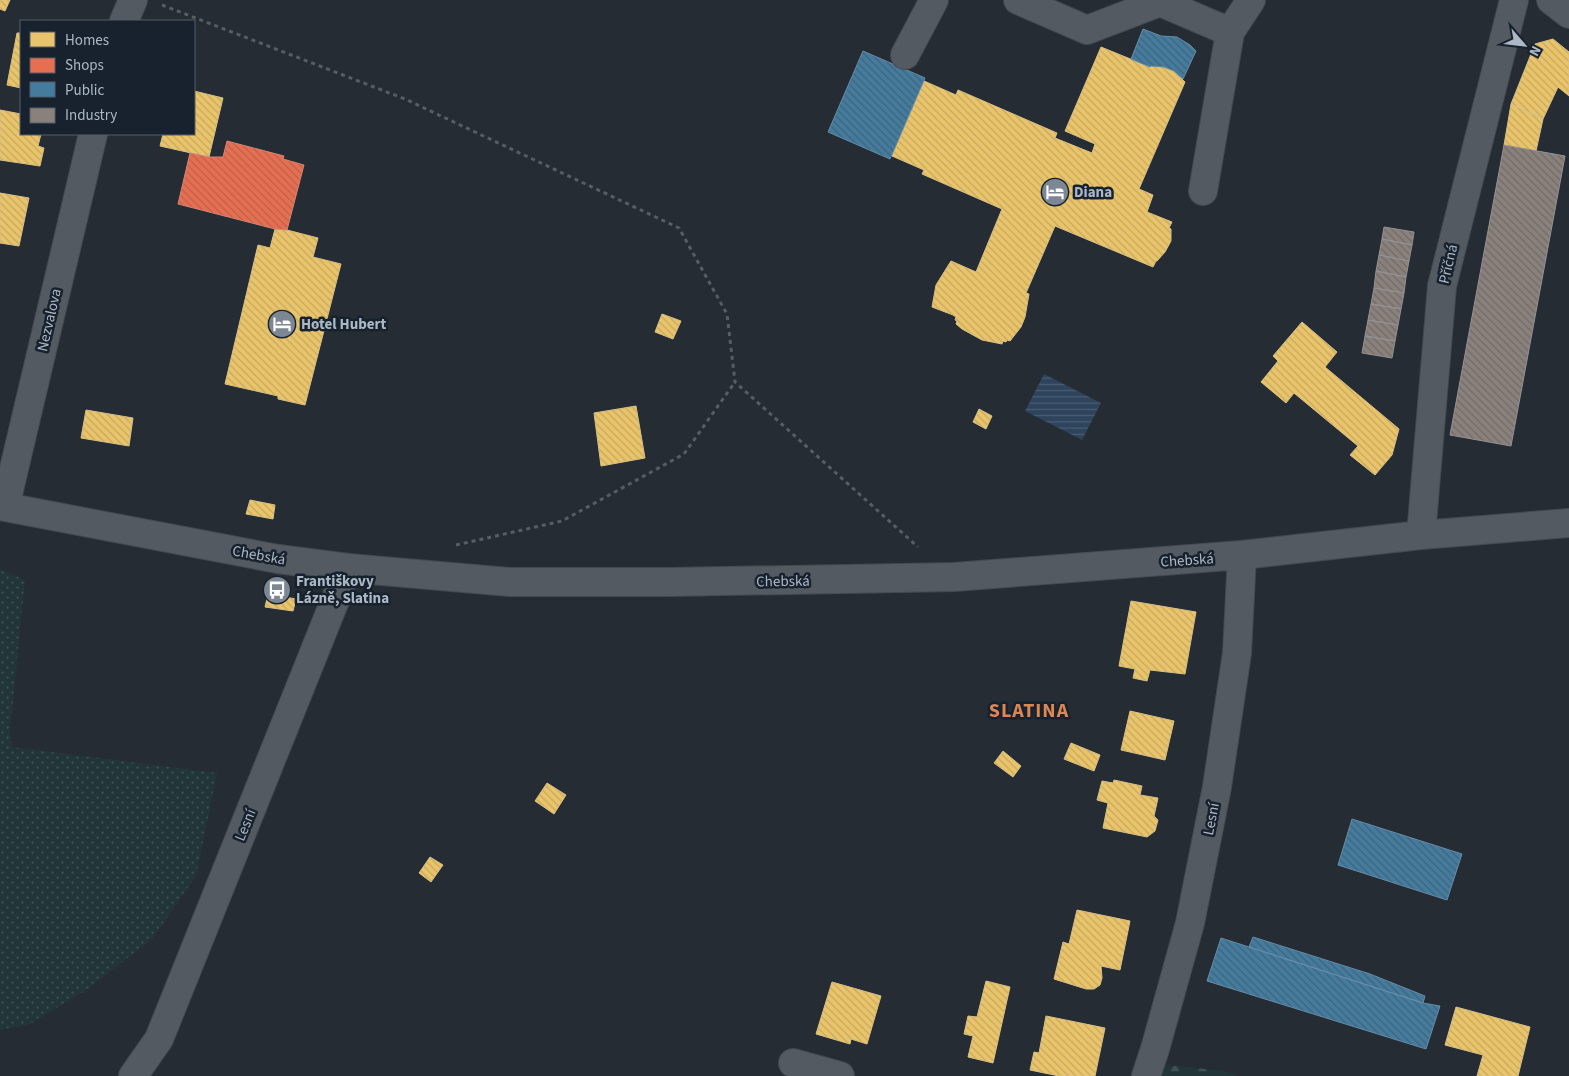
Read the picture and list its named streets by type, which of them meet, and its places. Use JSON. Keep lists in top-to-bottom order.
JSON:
{
  "streets": {
    "street": [
      "Příčná",
      "Nezvalova",
      "Chebská",
      "Lesní"
    ]
  },
  "crossings": [
    ["Příčná", "Chebská"],
    ["Nezvalova", "Chebská"],
    ["Chebská", "Lesní"]
  ],
  "districts": ["SLATINA"],
  "places": {
    "hotel": ["Diana", "Hotel Hubert"],
    "bus stop": ["Františkovy Lázně, Slatina"]
  },
  "legend": [
    "Homes",
    "Shops",
    "Public",
    "Industry"
  ],
  "north": "bottom right"
}
